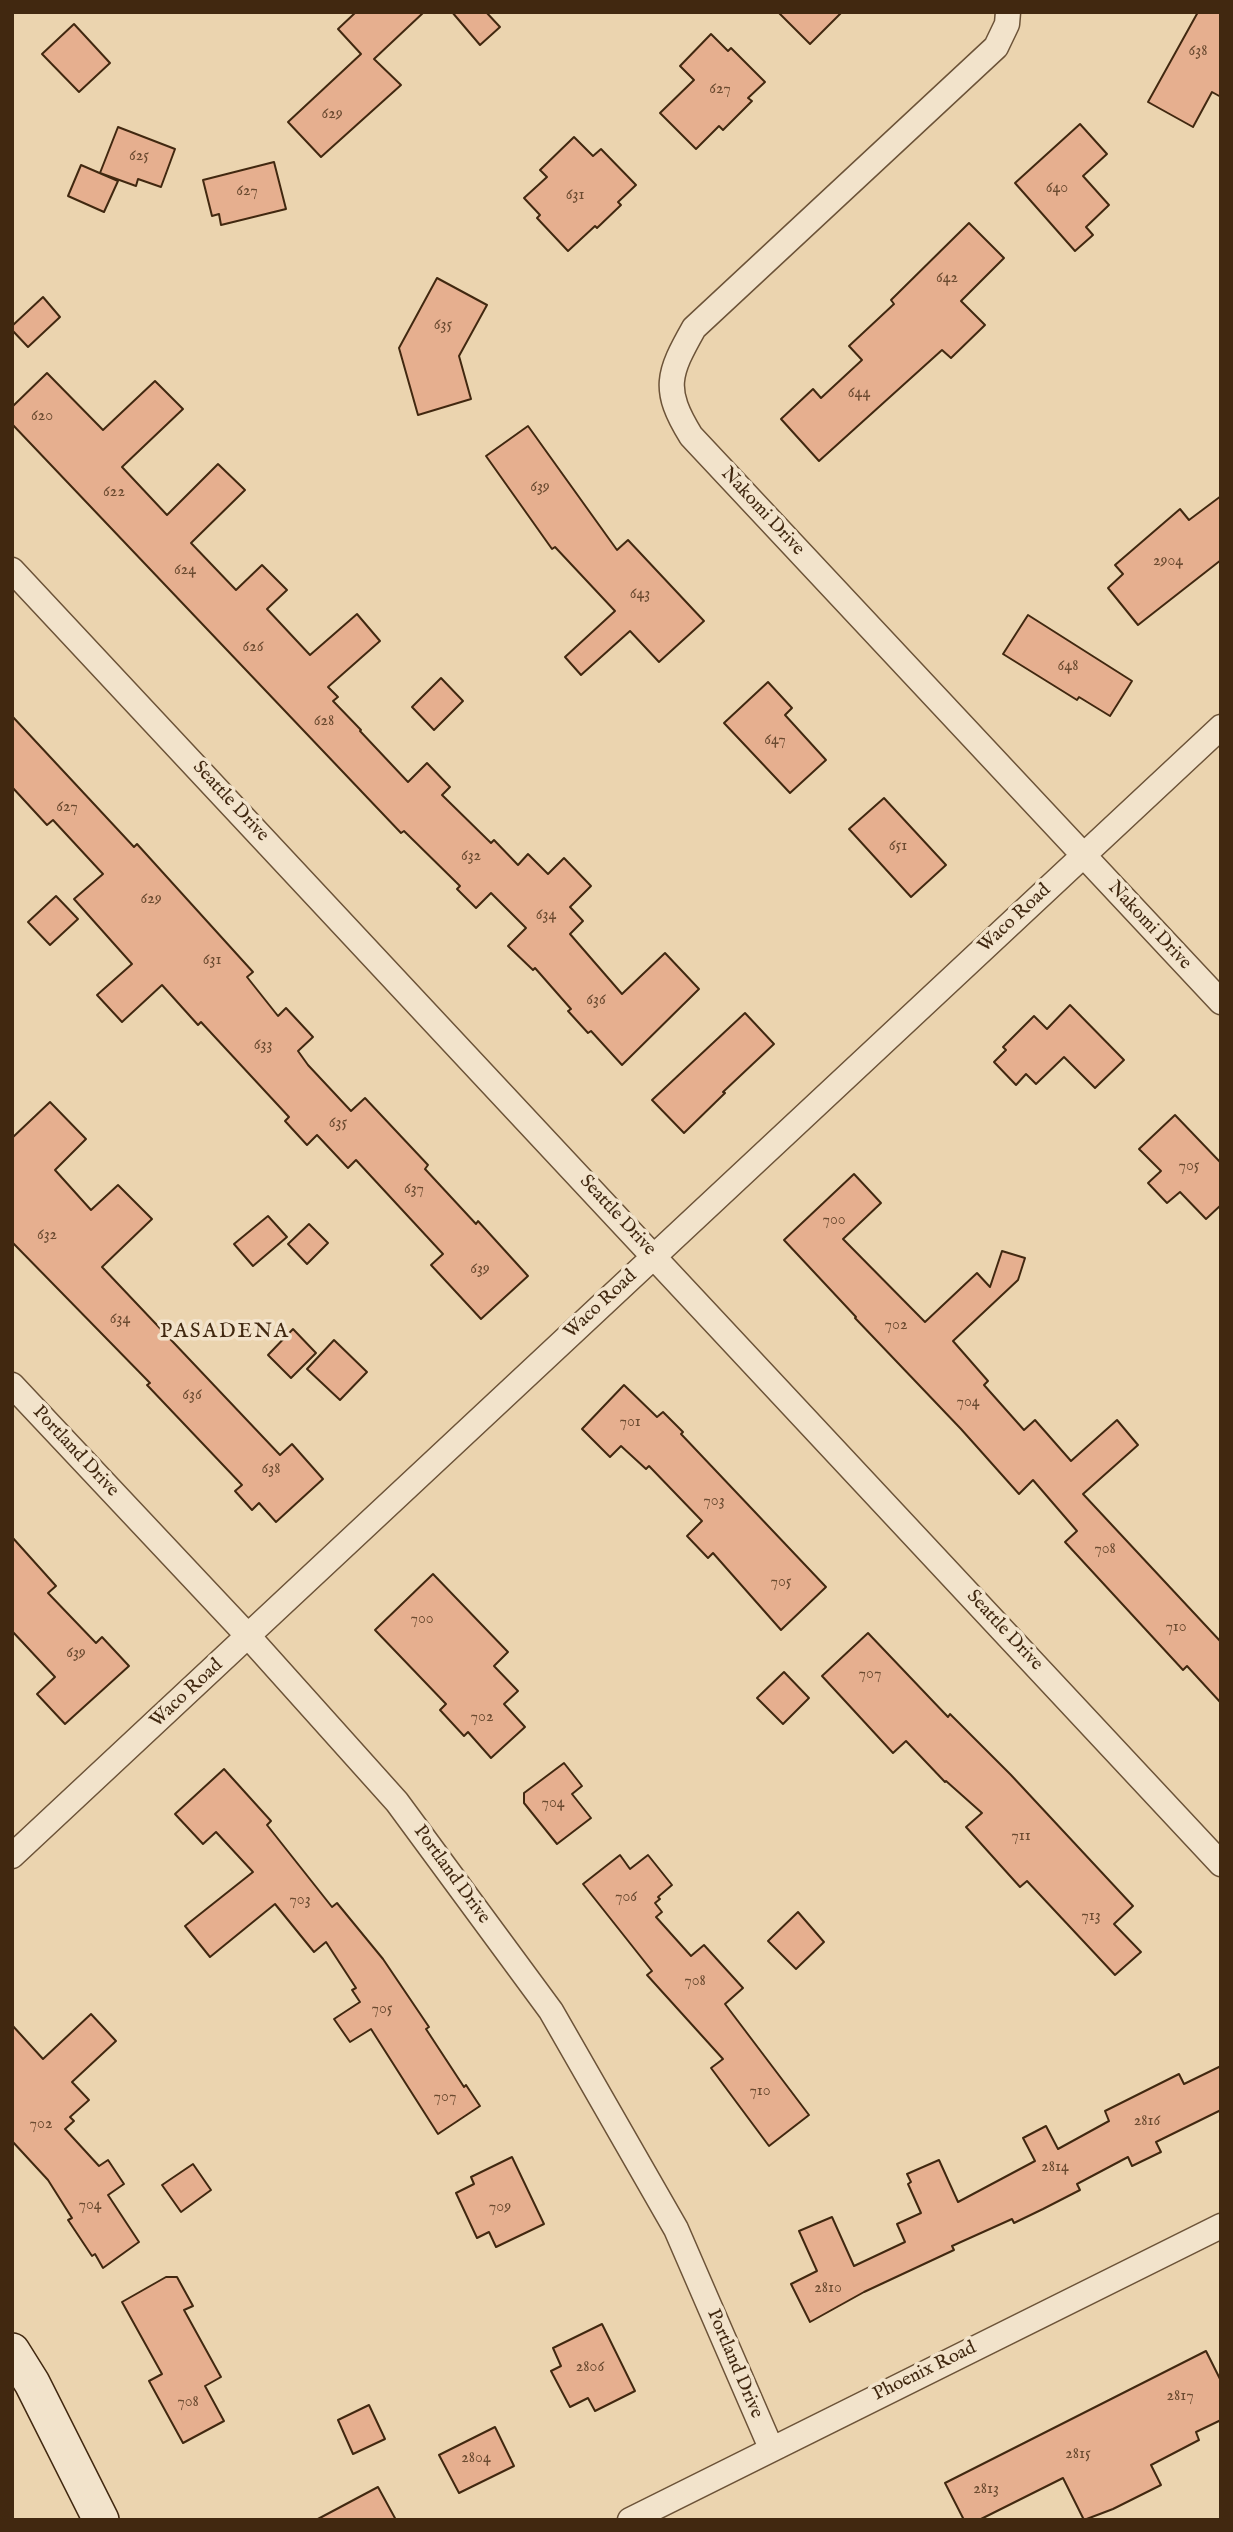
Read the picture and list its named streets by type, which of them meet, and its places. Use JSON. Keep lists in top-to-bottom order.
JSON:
{
  "streets": {
    "street": [
      "Nakomi Drive",
      "Seattle Drive",
      "Waco Road",
      "Portland Drive",
      "Phoenix Road"
    ]
  },
  "crossings": [
    ["Nakomi Drive", "Waco Road"],
    ["Seattle Drive", "Waco Road"],
    ["Waco Road", "Portland Drive"],
    ["Portland Drive", "Phoenix Road"]
  ],
  "districts": ["PASADENA"],
  "house_numbers": [
    "638",
    "627",
    "629",
    "625",
    "640",
    "627",
    "631",
    "642",
    "635",
    "644",
    "620",
    "639",
    "622",
    "2904",
    "624",
    "643",
    "626",
    "648",
    "628",
    "647",
    "627",
    "651",
    "632",
    "629",
    "634",
    "631",
    "636",
    "633",
    "635",
    "705",
    "637",
    "700",
    "632",
    "639",
    "634",
    "702",
    "636",
    "704",
    "701",
    "638",
    "703",
    "708",
    "705",
    "700",
    "710",
    "639",
    "707",
    "702",
    "704",
    "711",
    "706",
    "703",
    "713",
    "708",
    "705",
    "710",
    "707",
    "2816",
    "702",
    "2814",
    "704",
    "709",
    "2810",
    "2806",
    "2817",
    "708",
    "2815",
    "2804",
    "2813"
  ]
}
